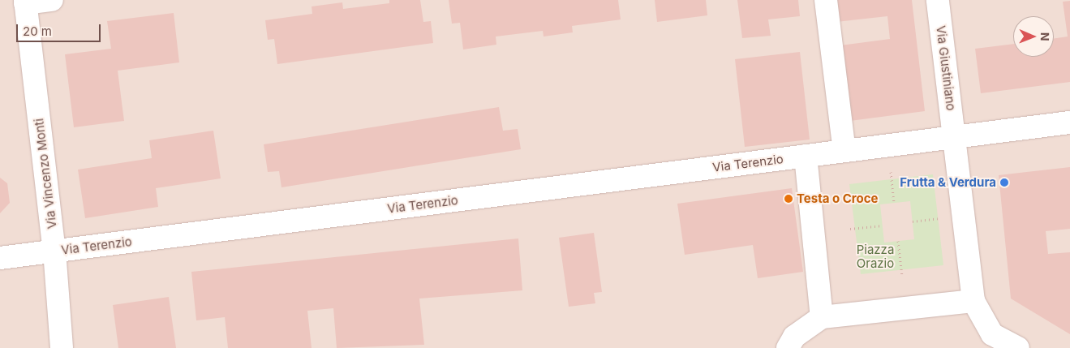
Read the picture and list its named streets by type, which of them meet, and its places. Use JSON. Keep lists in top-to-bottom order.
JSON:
{
  "streets": {
    "street": ["Via Giustiniano", "Via Terenzio", "Via Vincenzo Monti"]
  },
  "crossings": [
    ["Via Giustiniano", "Via Terenzio"],
    ["Via Terenzio", "Via Vincenzo Monti"]
  ],
  "parks": ["Piazza Orazio"],
  "places": ["Frutta & Verdura", "Testa o Croce"],
  "scale_bar": "20 m",
  "north": "right"
}
